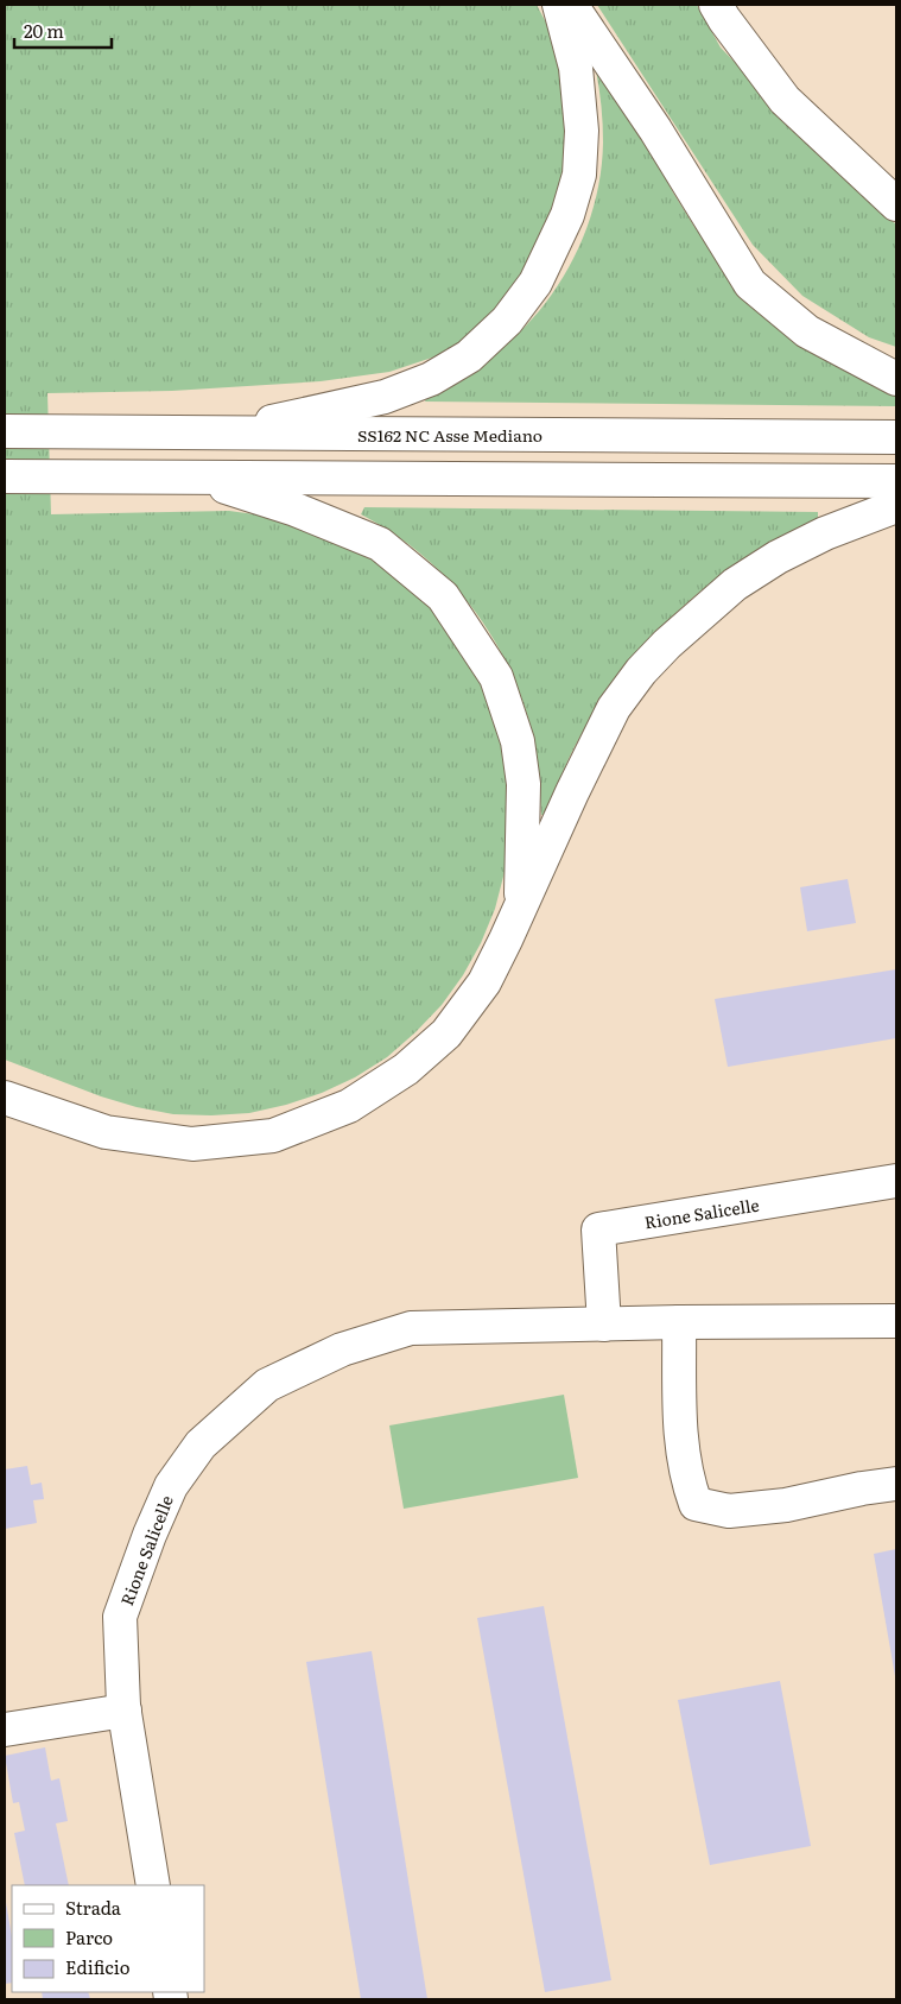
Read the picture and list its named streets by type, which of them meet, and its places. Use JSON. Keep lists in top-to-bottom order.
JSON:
{
  "streets": {
    "main road": ["SS162 NC Asse Mediano", "Rione Salicelle"]
  },
  "legend": ["Strada", "Parco", "Edificio"],
  "scale_bar": "20 m"
}
